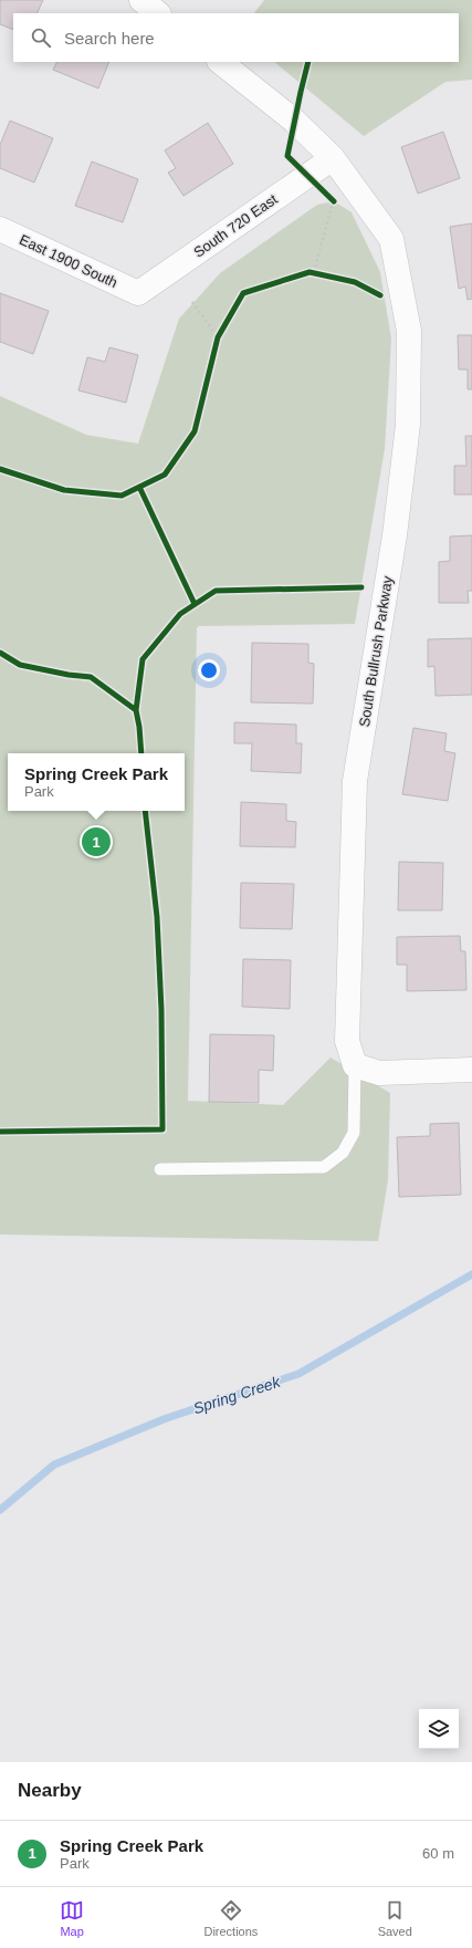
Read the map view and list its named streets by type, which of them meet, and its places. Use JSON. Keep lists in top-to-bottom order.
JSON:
{
  "streets": {
    "street": ["South 720 East", "East 1900 South", "South Bullrush Parkway"]
  },
  "crossings": [
    ["South 720 East", "East 1900 South"],
    ["South 720 East", "South Bullrush Parkway"]
  ],
  "water": ["Spring Creek"],
  "page": {
    "search": "Search here",
    "popup": ["Spring Creek Park", "Park"],
    "pins": "1",
    "heading": "Nearby",
    "list": [
      {
        "mark": "1",
        "name": "Spring Creek Park",
        "note": "Park",
        "value": "60 m"
      }
    ],
    "nav": ["Map", "Directions", "Saved"]
  }
}
